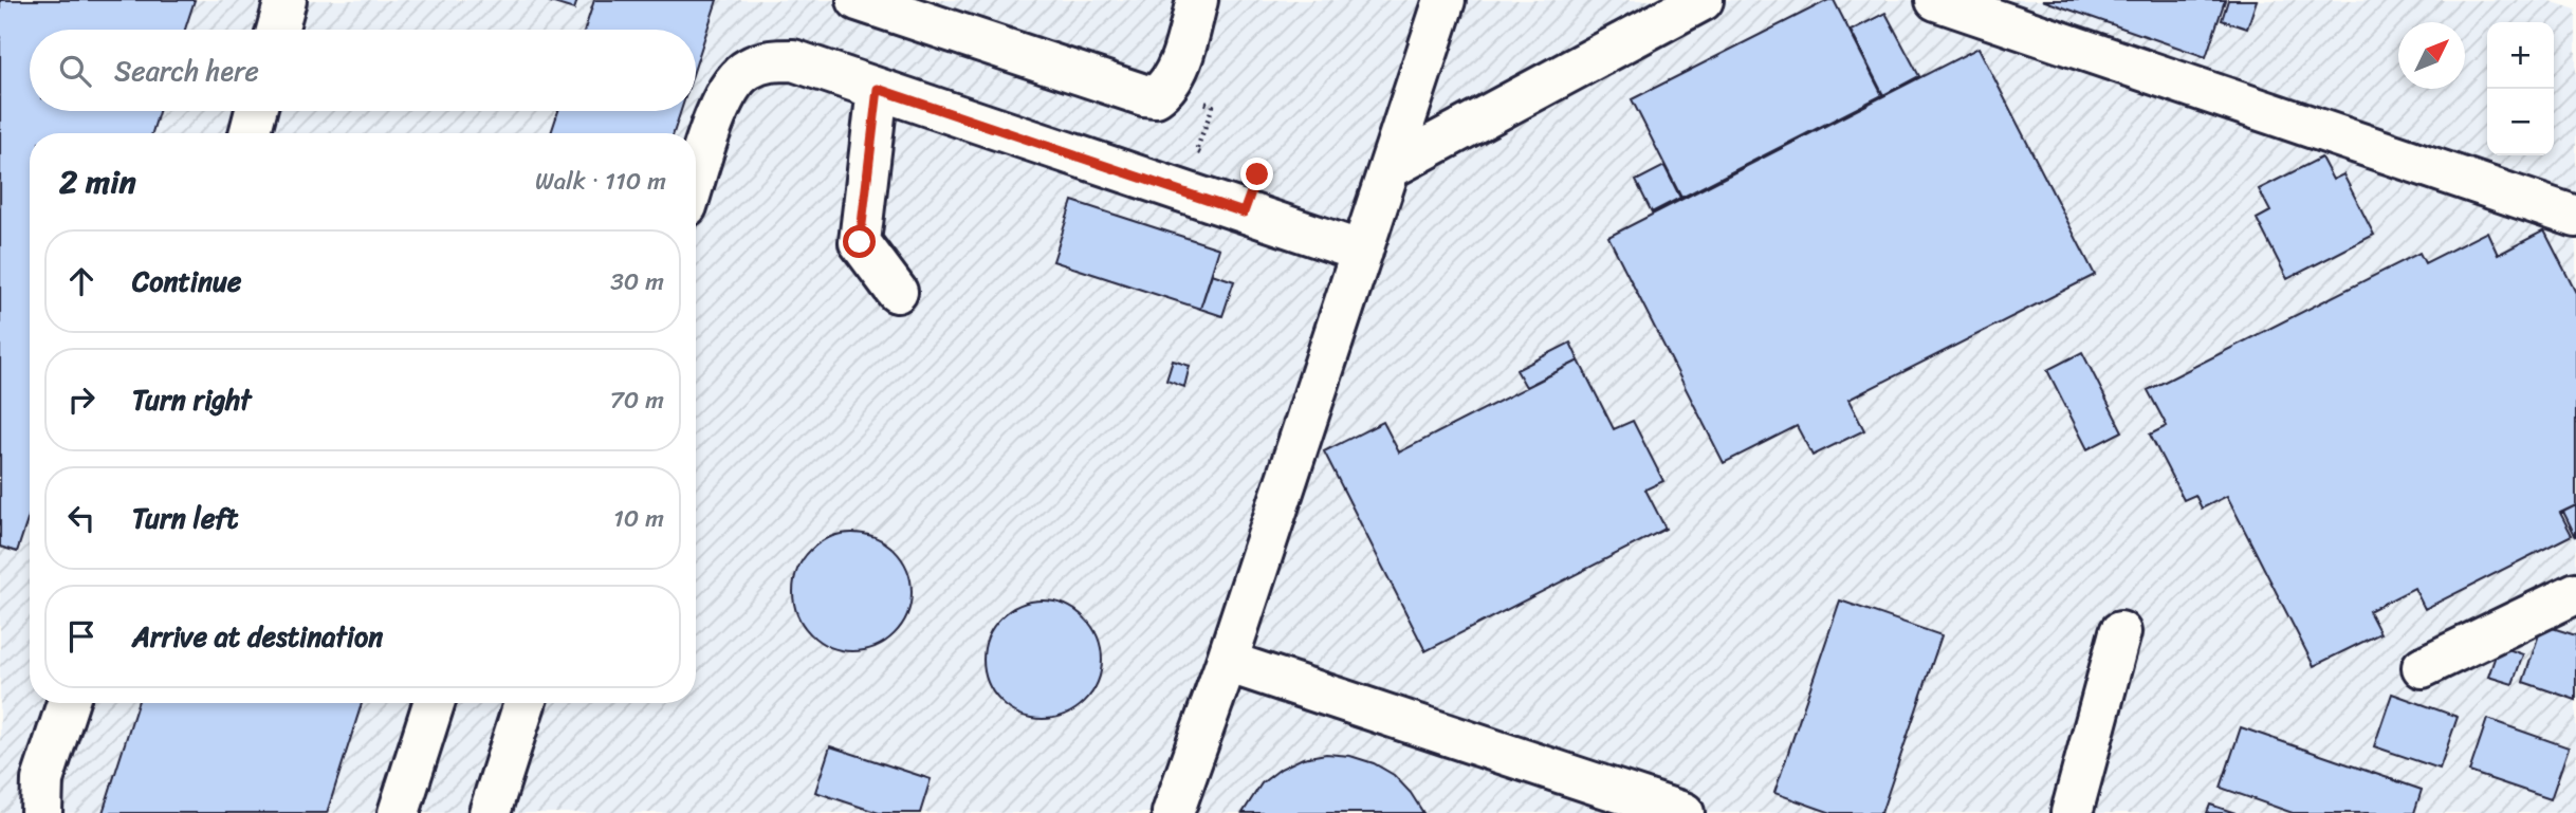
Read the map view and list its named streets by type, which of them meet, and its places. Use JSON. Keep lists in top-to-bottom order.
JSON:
{
  "north": "top right",
  "page": {
    "map_buttons": ["+", "−"],
    "search": "Search here",
    "heading": ["2 min", "Walk · 110 m"],
    "list": [
      ["Continue", "30 m"],
      ["Turn right", "70 m"],
      ["Turn left", "10 m"],
      "Arrive at destination"
    ]
  }
}
